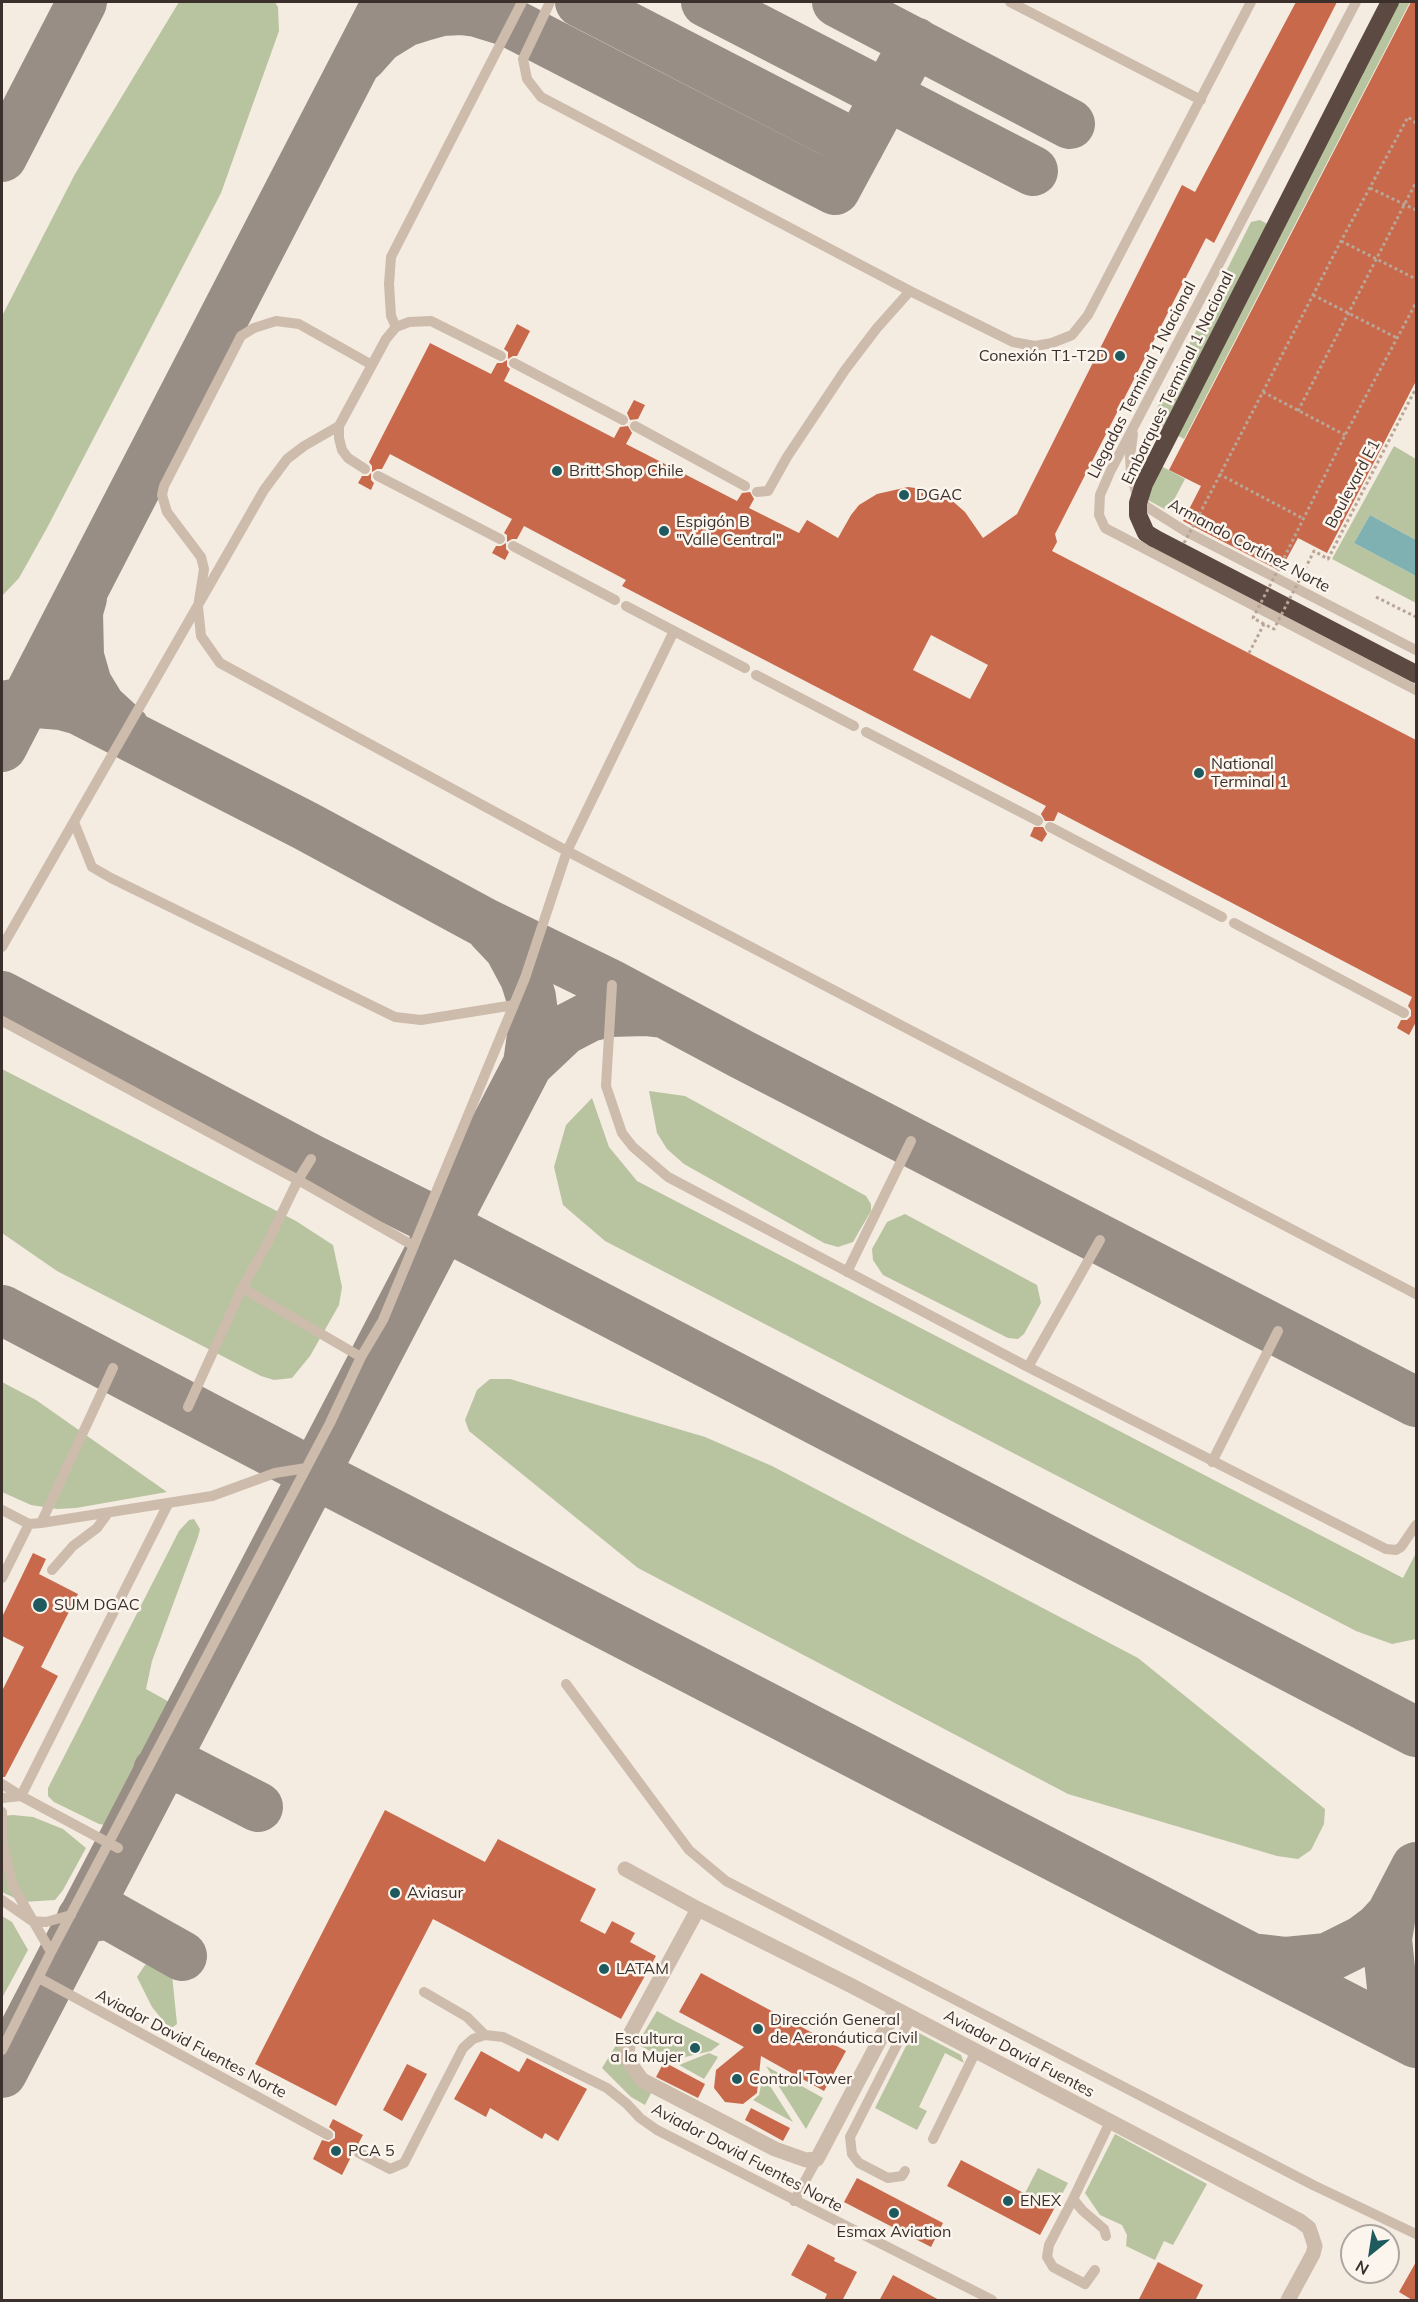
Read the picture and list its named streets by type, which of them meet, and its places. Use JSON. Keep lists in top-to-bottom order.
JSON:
{
  "streets": {
    "highway": ["Embarques Terminal 1 Nacional"],
    "street": ["Aviador David Fuentes"],
    "lane": ["Llegadas Terminal 1 Nacional", "Armando Cortínez Norte", "Aviador David Fuentes Norte"],
    "path": ["Boulevard E1"]
  },
  "crossings": [
    ["Embarques Terminal 1 Nacional", "Boulevard E1"],
    ["Llegadas Terminal 1 Nacional", "Armando Cortínez Norte"]
  ],
  "places": [
    "Conexión T1-T2D",
    "Britt Shop Chile",
    "DGAC",
    "Espigón B \"Valle Central\"",
    "National Terminal 1",
    "SUM DGAC",
    "Aviasur",
    "LATAM",
    "Dirección General de Aeronáutica Civil",
    "Escultura a la Mujer",
    "Control Tower",
    "PCA 5",
    "ENEX",
    "Esmax Aviation"
  ],
  "north": "bottom left"
}
